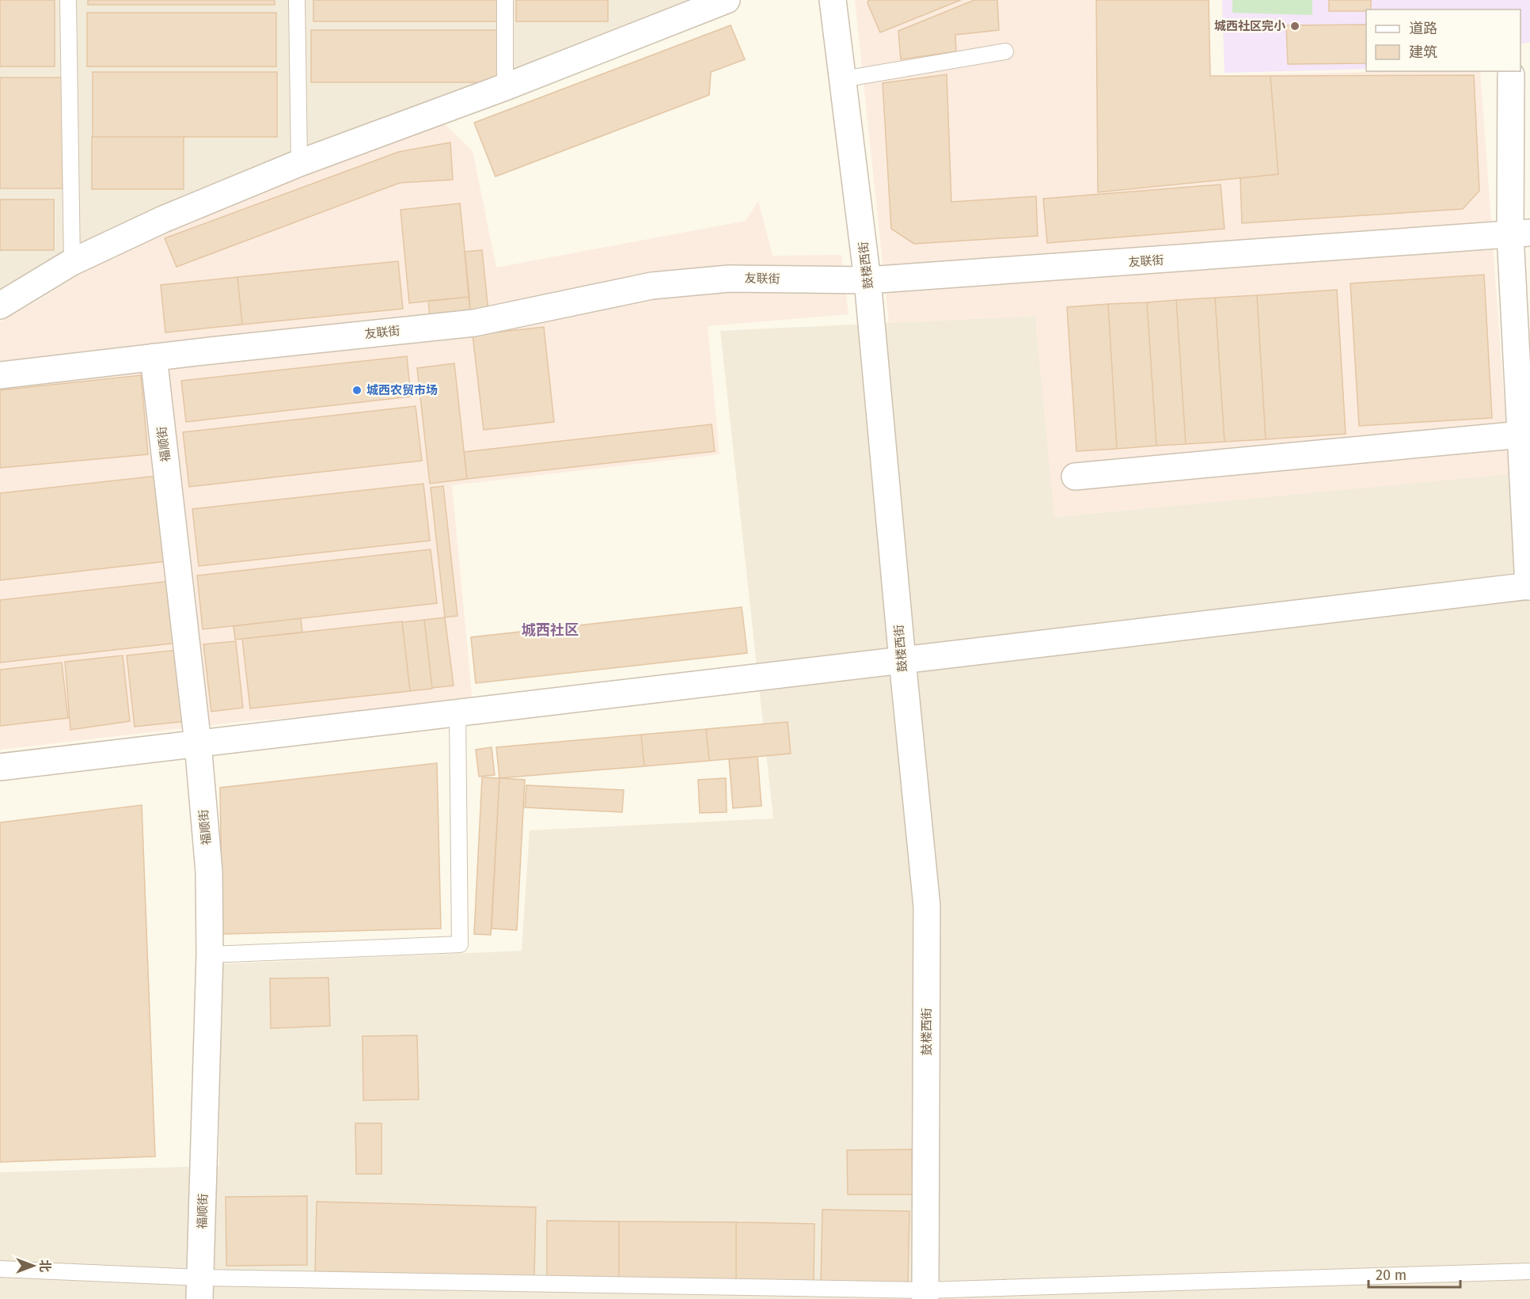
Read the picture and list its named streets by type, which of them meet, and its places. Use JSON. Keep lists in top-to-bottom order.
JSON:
{
  "streets": {
    "street": ["友联街", "鼓楼西街", "福顺街"]
  },
  "crossings": [
    ["友联街", "鼓楼西街"],
    ["友联街", "福顺街"]
  ],
  "districts": ["城西社区"],
  "places": ["城西社区完小", "城西农贸市场"],
  "legend": ["道路", "建筑"],
  "scale_bar": "20 m",
  "north": "right"
}
